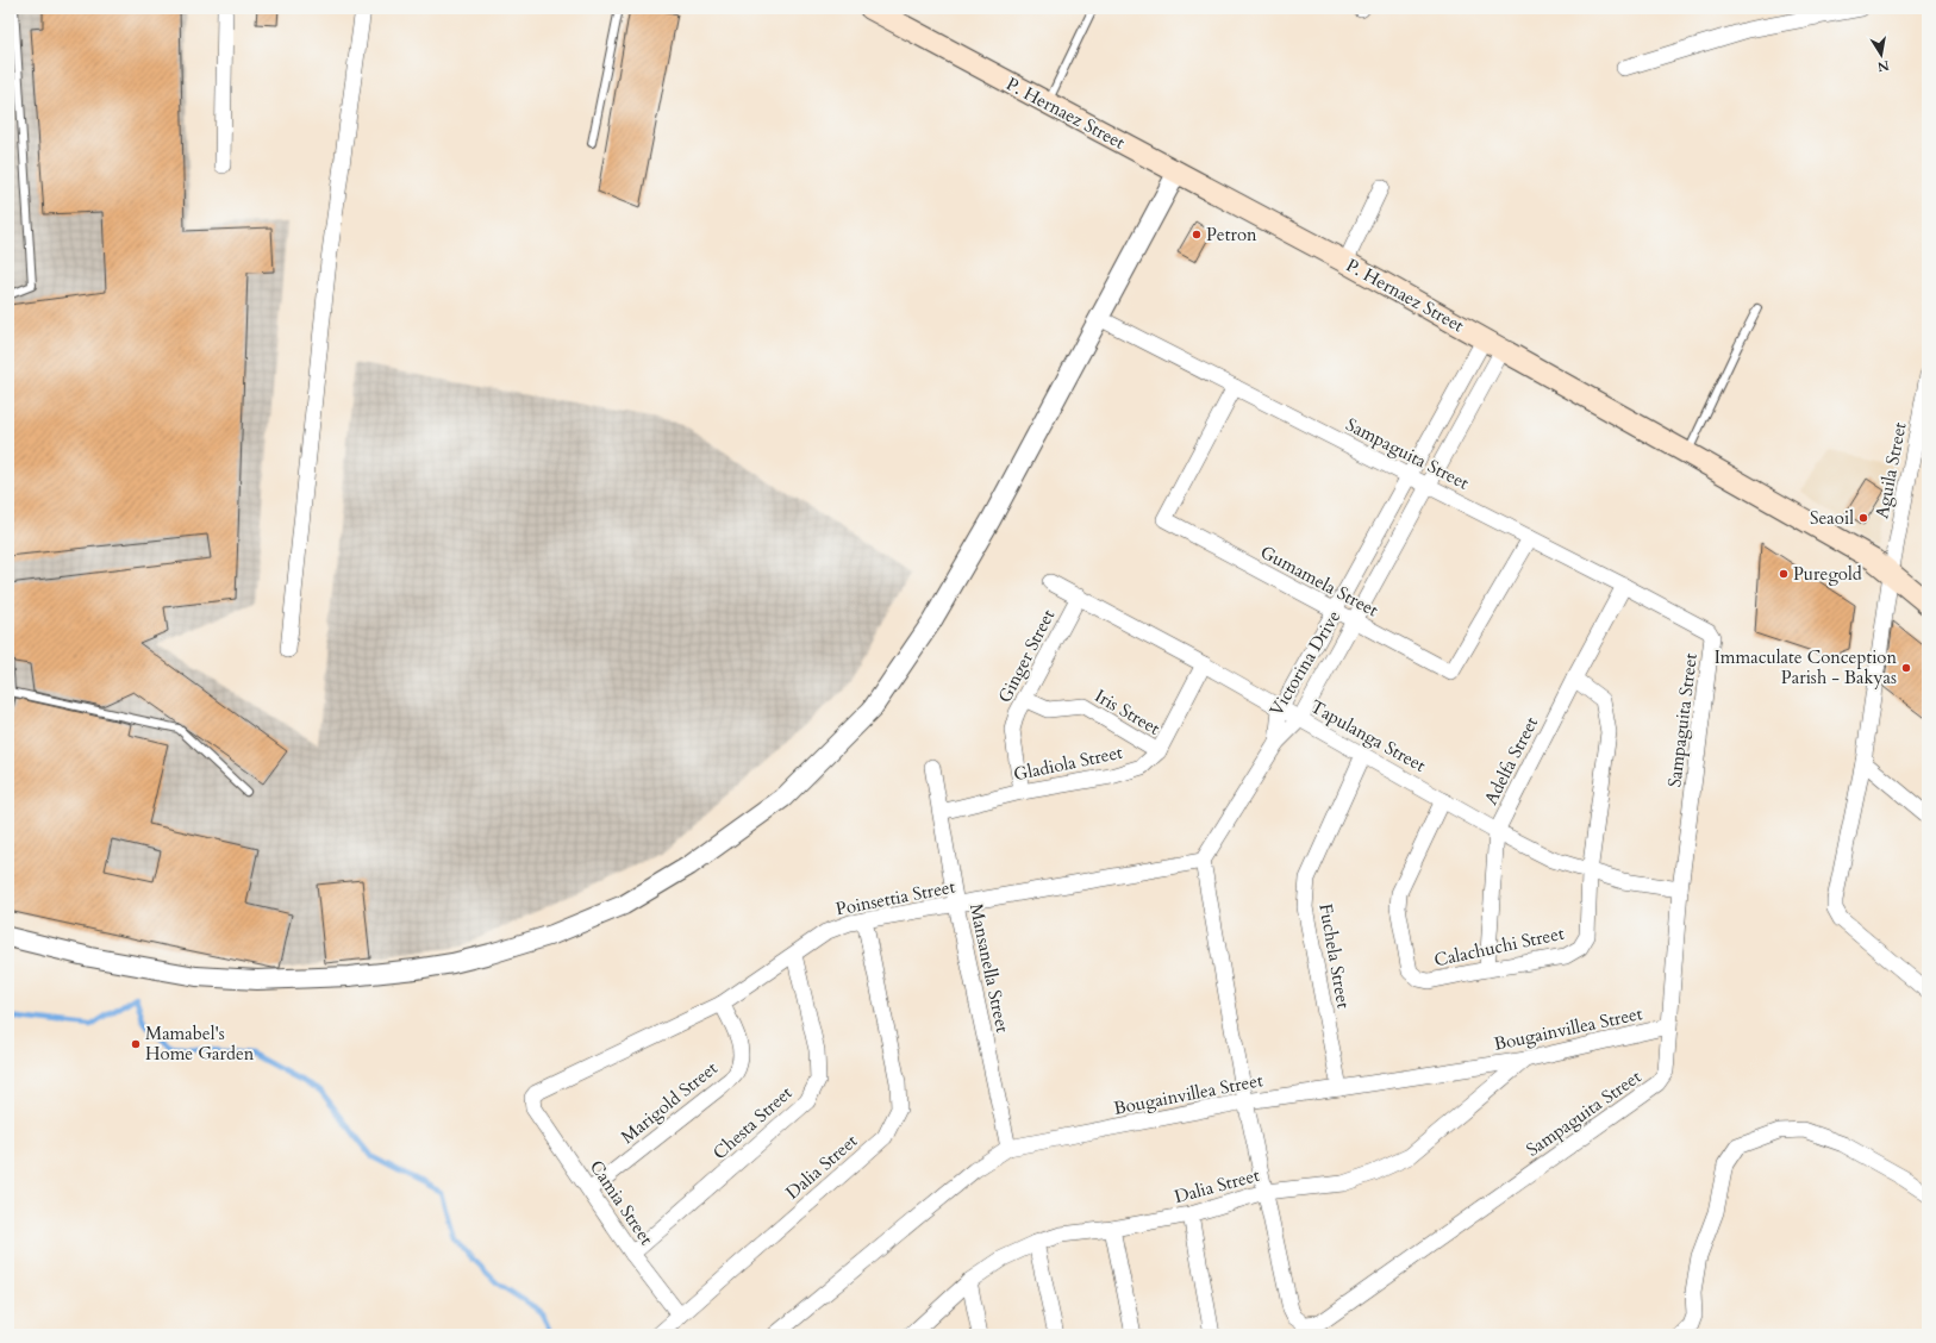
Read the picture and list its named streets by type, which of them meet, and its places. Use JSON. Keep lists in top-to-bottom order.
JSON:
{
  "streets": {
    "main road": ["P. Hernaez Street"],
    "street": [
      "Sampaguita Street",
      "Aguila Street",
      "Gumamela Street",
      "Ginger Street",
      "Victorina Drive",
      "Iris Street",
      "Tapulanga Street",
      "Adelfa Street",
      "Gladiola Street",
      "Poinsettia Street",
      "Calachuchi Street",
      "Fuchela Street",
      "Mansanella Street",
      "Bougainvillea Street",
      "Marigold Street",
      "Chesta Street",
      "Dalia Street",
      "Camia Street"
    ]
  },
  "crossings": [
    ["P. Hernaez Street", "Aguila Street"],
    ["P. Hernaez Street", "Victorina Drive"],
    ["Sampaguita Street", "Gumamela Street"],
    ["Sampaguita Street", "Victorina Drive"],
    ["Sampaguita Street", "Tapulanga Street"],
    ["Sampaguita Street", "Adelfa Street"],
    ["Sampaguita Street", "Bougainvillea Street"],
    ["Sampaguita Street", "Dalia Street"],
    ["Gumamela Street", "Victorina Drive"],
    ["Ginger Street", "Iris Street"],
    ["Ginger Street", "Tapulanga Street"],
    ["Ginger Street", "Gladiola Street"],
    ["Victorina Drive", "Tapulanga Street"],
    ["Victorina Drive", "Poinsettia Street"],
    ["Iris Street", "Gladiola Street"],
    ["Tapulanga Street", "Adelfa Street"],
    ["Tapulanga Street", "Gladiola Street"],
    ["Tapulanga Street", "Calachuchi Street"],
    ["Tapulanga Street", "Fuchela Street"],
    ["Adelfa Street", "Calachuchi Street"],
    ["Gladiola Street", "Mansanella Street"],
    ["Poinsettia Street", "Mansanella Street"],
    ["Poinsettia Street", "Marigold Street"],
    ["Poinsettia Street", "Chesta Street"],
    ["Poinsettia Street", "Dalia Street"],
    ["Poinsettia Street", "Camia Street"],
    ["Fuchela Street", "Bougainvillea Street"],
    ["Mansanella Street", "Bougainvillea Street"],
    ["Bougainvillea Street", "Dalia Street"],
    ["Marigold Street", "Camia Street"],
    ["Chesta Street", "Camia Street"],
    ["Dalia Street", "Camia Street"]
  ],
  "places": [
    "Petron",
    "Seaoil",
    "Puregold",
    "Immaculate Conception Parish - Bakyas",
    "Mamabel's Home Garden"
  ],
  "north": "bottom"
}
